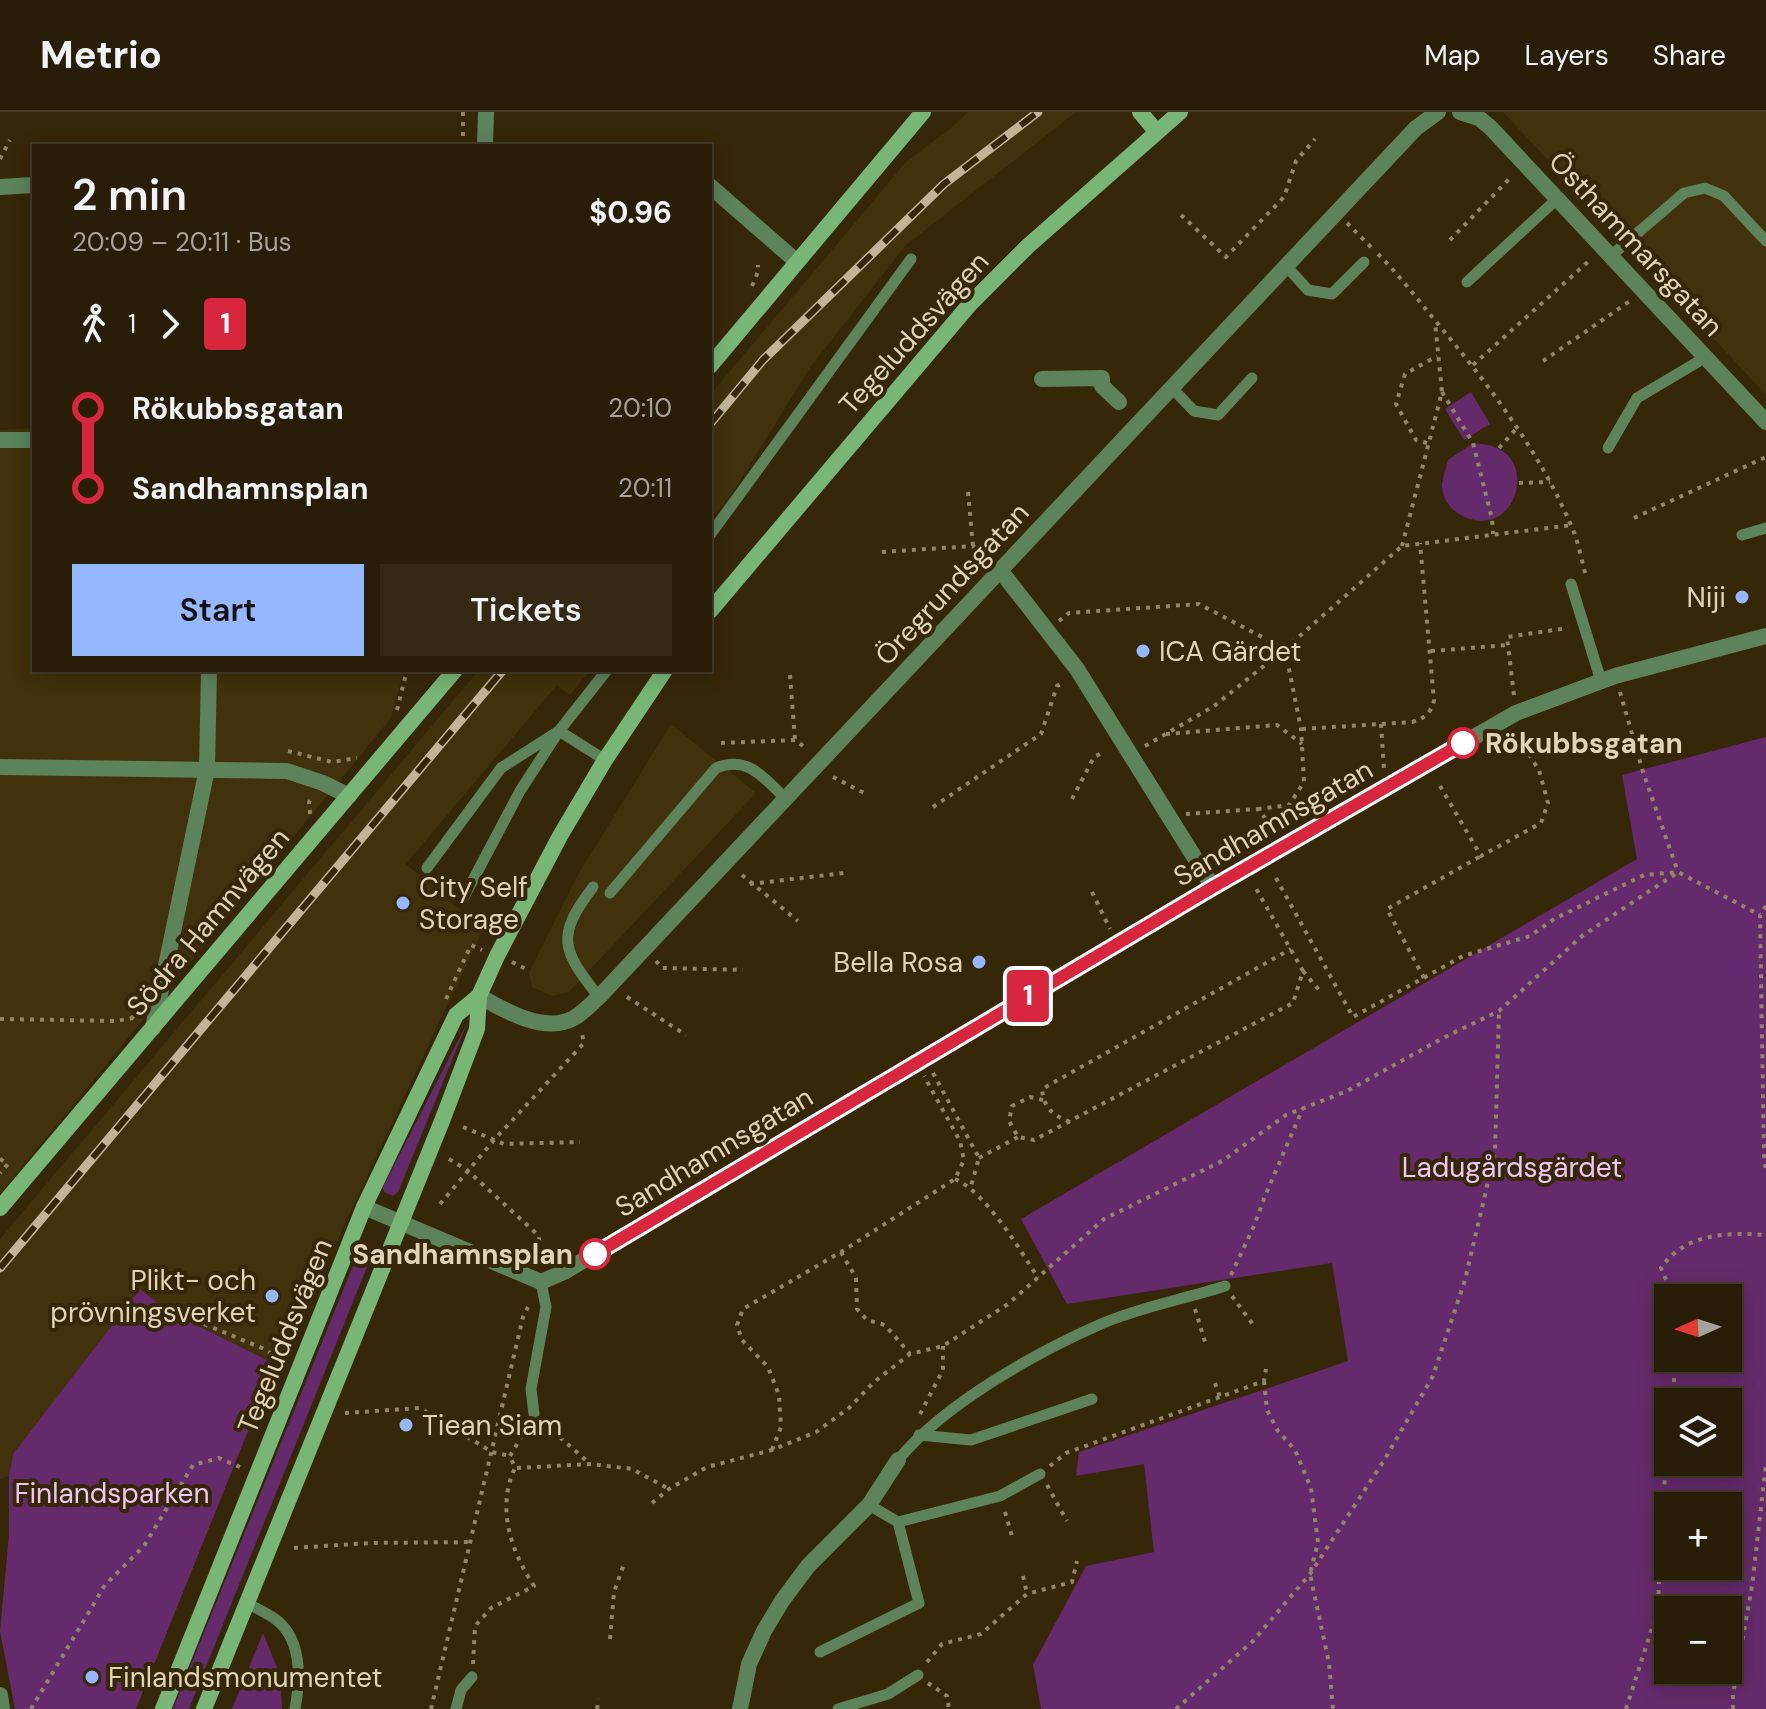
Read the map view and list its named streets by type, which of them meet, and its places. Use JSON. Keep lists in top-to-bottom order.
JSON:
{
  "streets": {
    "main road": ["Tegeluddsvägen", "Södra Hamnvägen"],
    "street": ["Östhammarsgatan", "Öregrundsgatan", "Sandhamnsgatan"]
  },
  "parks": ["Ladugårdsgärdet", "Finlandsparken"],
  "places": [
    "Niji",
    "ICA Gärdet",
    "Rökubbsgatan",
    "City Self Storage",
    "Bella Rosa",
    "Sandhamnsplan",
    "Plikt- och prövningsverket",
    "Tiean Siam",
    "Finlandsmonumentet"
  ],
  "lines": ["bus line 1"],
  "north": "left",
  "page": {
    "header": "Metrio",
    "nav": ["Map", "Layers", "Share"],
    "on_map": "1",
    "heading": ["2 min", "20:09 – 20:11 · Bus", "$0.96"],
    "legs": ["1", "1"],
    "list": [
      {
        "name": "Rökubbsgatan",
        "value": "20:10"
      },
      {
        "name": "Sandhamnsplan",
        "value": "20:11"
      }
    ],
    "buttons": ["Start", "Tickets"],
    "map_buttons": ["+", "−"]
  }
}
